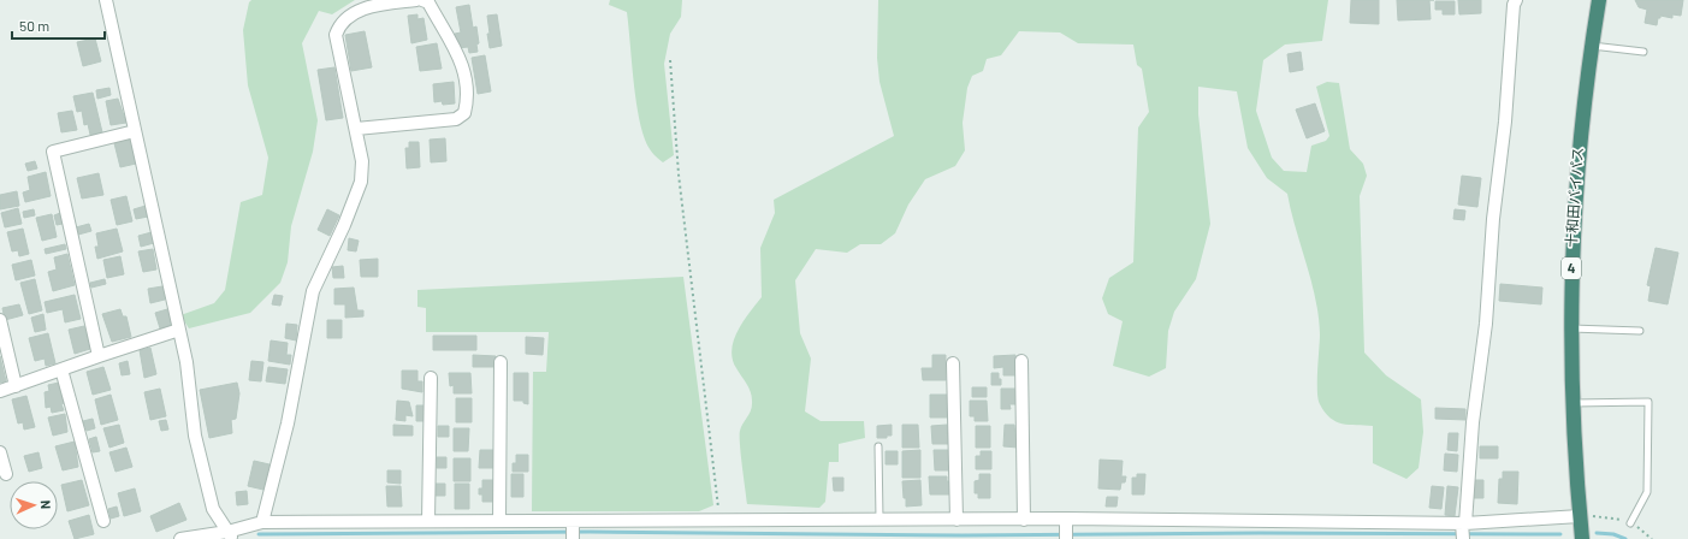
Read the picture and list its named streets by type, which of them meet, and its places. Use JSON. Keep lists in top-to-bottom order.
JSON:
{
  "streets": {
    "highway": ["十和田バイパス", "4"]
  },
  "scale_bar": "50 m",
  "north": "right"
}
